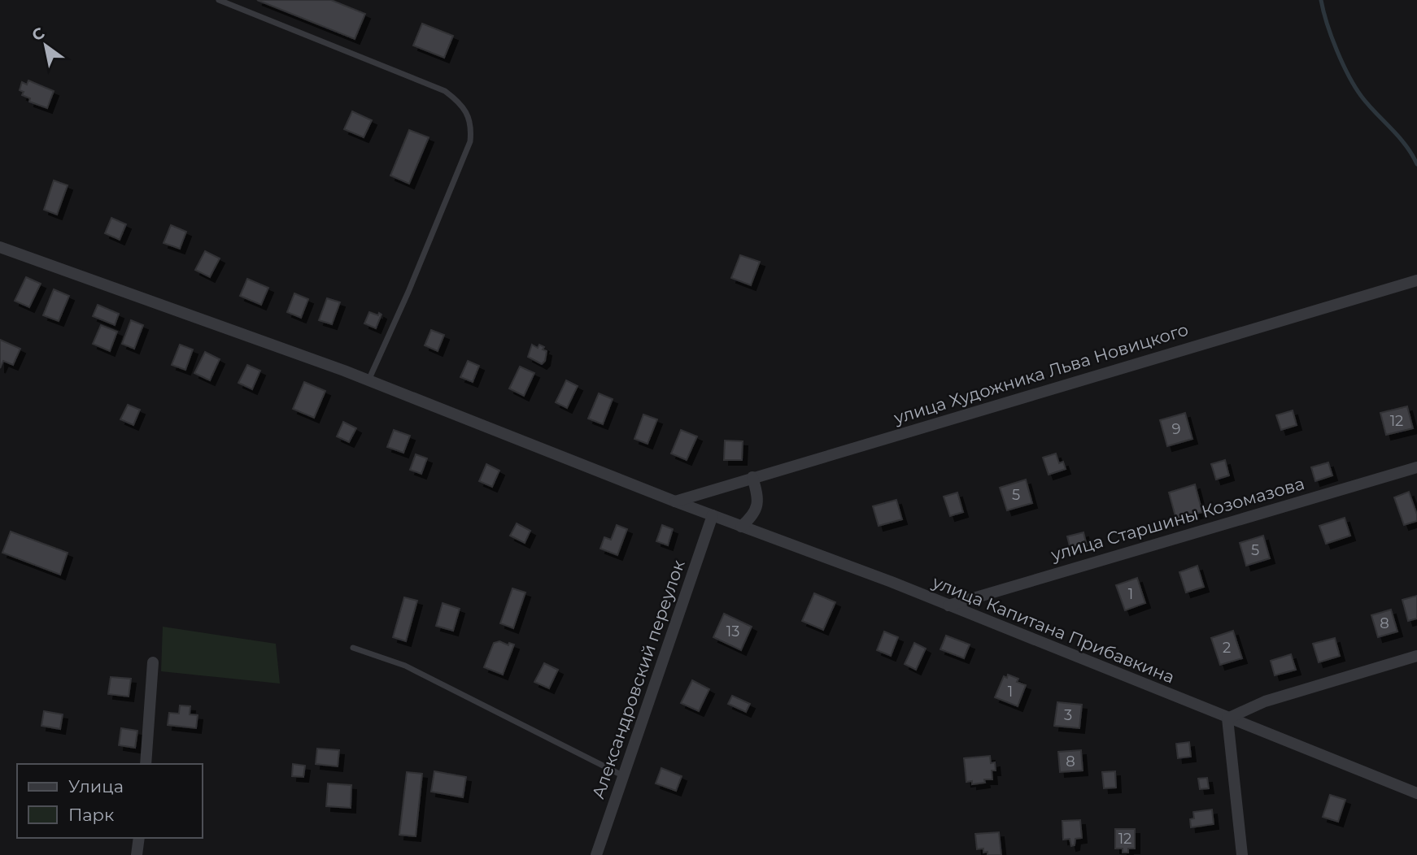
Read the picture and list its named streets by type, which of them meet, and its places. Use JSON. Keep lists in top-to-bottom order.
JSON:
{
  "streets": {
    "street": [
      "улица Художника Льва Новицкого",
      "улица Старшины Козомазова",
      "улица Капитана Прибавкина",
      "Александровский переулок"
    ]
  },
  "crossings": [
    ["улица Художника Льва Новицкого", "улица Капитана Прибавкина"],
    ["улица Старшины Козомазова", "улица Капитана Прибавкина"],
    ["улица Капитана Прибавкина", "Александровский переулок"]
  ],
  "house_numbers": [
    "12",
    "9",
    "5",
    "5",
    "1",
    "8",
    "13",
    "2",
    "1",
    "3",
    "8",
    "12"
  ],
  "legend": ["Улица", "Парк"],
  "north": "top left"
}
